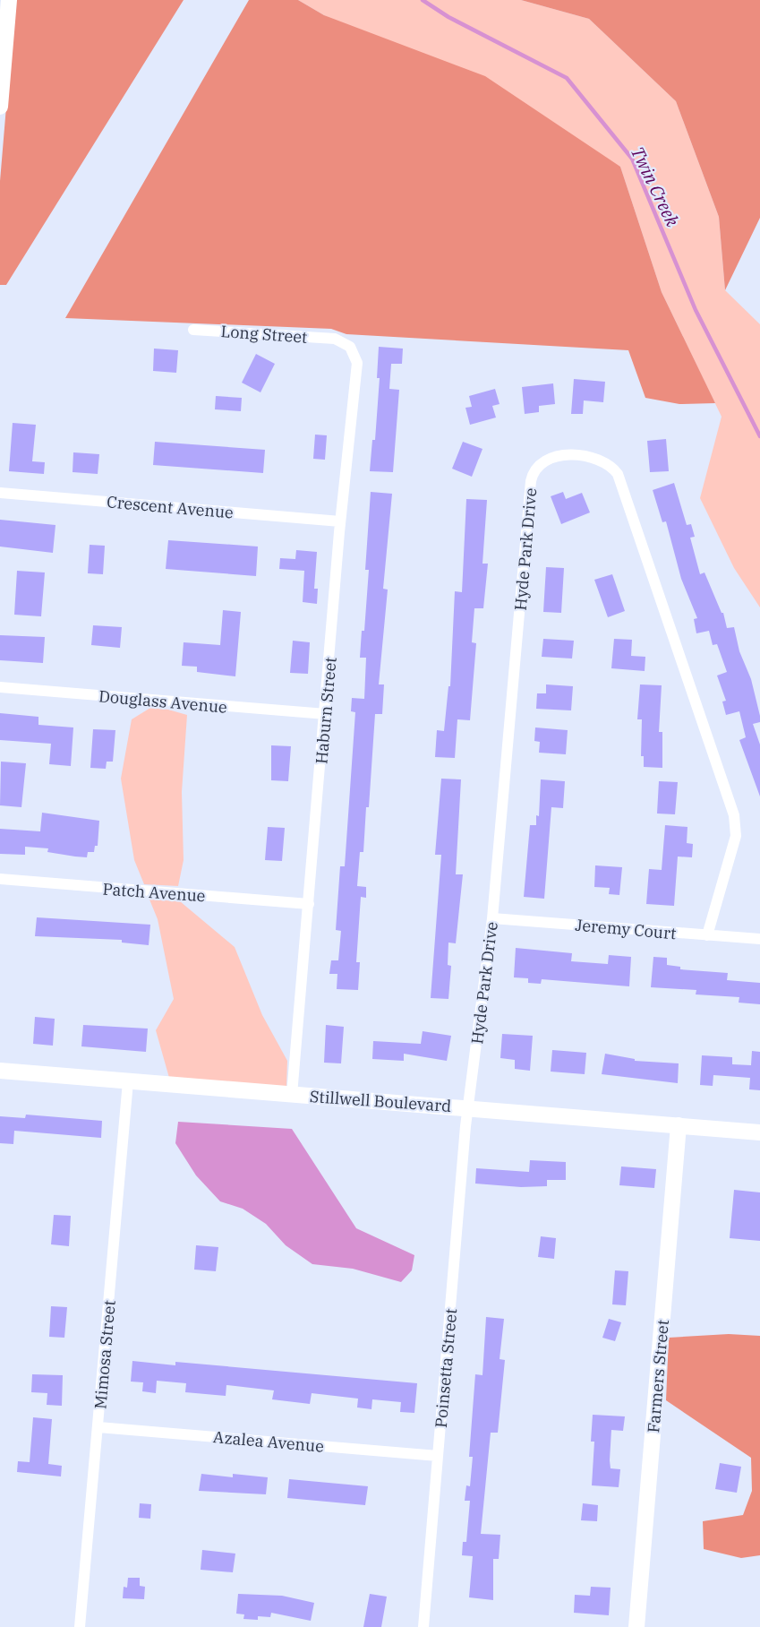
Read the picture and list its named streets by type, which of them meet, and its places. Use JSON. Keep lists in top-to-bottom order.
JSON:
{
  "streets": {
    "street": [
      "Long Street",
      "Crescent Avenue",
      "Hyde Park Drive",
      "Douglass Avenue",
      "Haburn Street",
      "Patch Avenue",
      "Jeremy Court",
      "Stillwell Boulevard",
      "Mimosa Street",
      "Poinsetta Street",
      "Farmers Street",
      "Azalea Avenue"
    ]
  },
  "crossings": [
    ["Long Street", "Haburn Street"],
    ["Crescent Avenue", "Haburn Street"],
    ["Hyde Park Drive", "Jeremy Court"],
    ["Hyde Park Drive", "Stillwell Boulevard"],
    ["Hyde Park Drive", "Poinsetta Street"],
    ["Douglass Avenue", "Haburn Street"],
    ["Haburn Street", "Patch Avenue"],
    ["Haburn Street", "Stillwell Boulevard"],
    ["Stillwell Boulevard", "Mimosa Street"],
    ["Stillwell Boulevard", "Poinsetta Street"],
    ["Stillwell Boulevard", "Farmers Street"],
    ["Mimosa Street", "Azalea Avenue"],
    ["Poinsetta Street", "Azalea Avenue"]
  ],
  "water": ["Twin Creek"]
}
